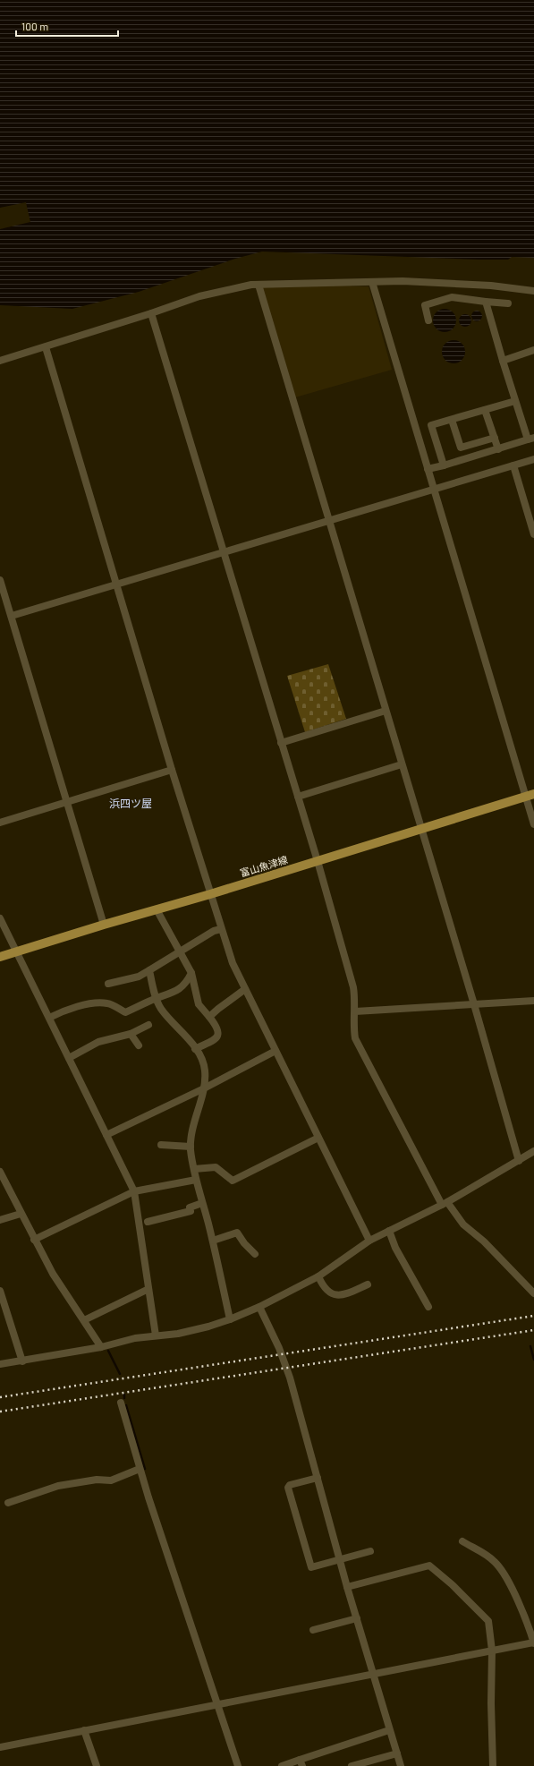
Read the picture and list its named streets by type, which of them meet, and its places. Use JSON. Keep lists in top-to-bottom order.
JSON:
{
  "streets": {
    "main road": ["富山魚津線"]
  },
  "districts": ["浜四ツ屋"],
  "scale_bar": "100 m"
}
